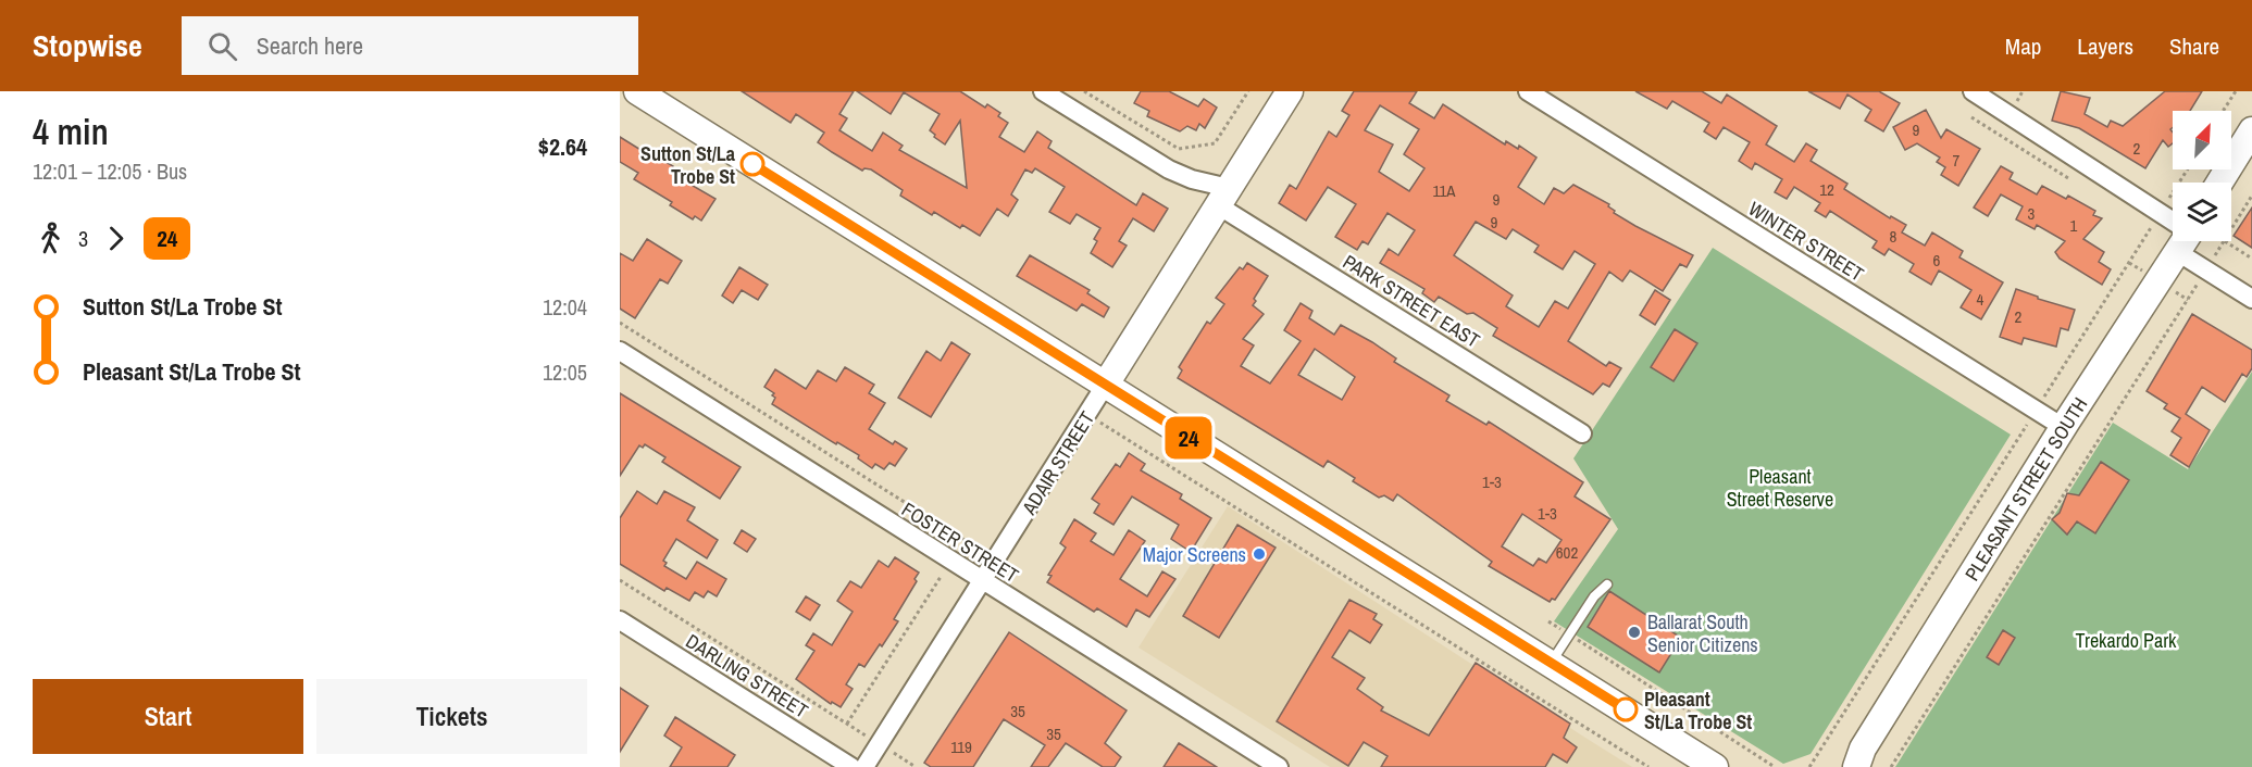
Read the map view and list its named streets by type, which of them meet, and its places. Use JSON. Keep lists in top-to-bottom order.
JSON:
{
  "streets": {
    "main road": ["ADAIR STREET", "PLEASANT STREET SOUTH"],
    "street": [
      "WINTER STREET",
      "PARK STREET EAST",
      "FOSTER STREET",
      "DARLING STREET"
    ]
  },
  "crossings": [
    ["WINTER STREET", "PLEASANT STREET SOUTH"],
    ["PARK STREET EAST", "ADAIR STREET"],
    ["ADAIR STREET", "FOSTER STREET"]
  ],
  "parks": ["Pleasant Street Reserve", "Trekardo Park"],
  "places": [
    "Sutton St/La Trobe St",
    "Major Screens",
    "Ballarat South Senior Citizens",
    "Pleasant St/La Trobe St"
  ],
  "lines": ["bus line 24"],
  "house_numbers": [
    "9",
    "2",
    "7",
    "12",
    "11A",
    "9",
    "3",
    "9",
    "1",
    "8",
    "6",
    "4",
    "2",
    "1-3",
    "1-3",
    "602",
    "35",
    "35",
    "119"
  ],
  "north": "top right",
  "page": {
    "header": "Stopwise",
    "search": "Search here",
    "nav": ["Map", "Layers", "Share"],
    "heading": ["4 min", "12:01 – 12:05 · Bus", "$2.64"],
    "on_map": "24",
    "legs": ["3", "24"],
    "list": [
      {
        "name": "Sutton St/La Trobe St",
        "value": "12:04"
      },
      {
        "name": "Pleasant St/La Trobe St",
        "value": "12:05"
      }
    ],
    "buttons": ["Start", "Tickets"]
  }
}
